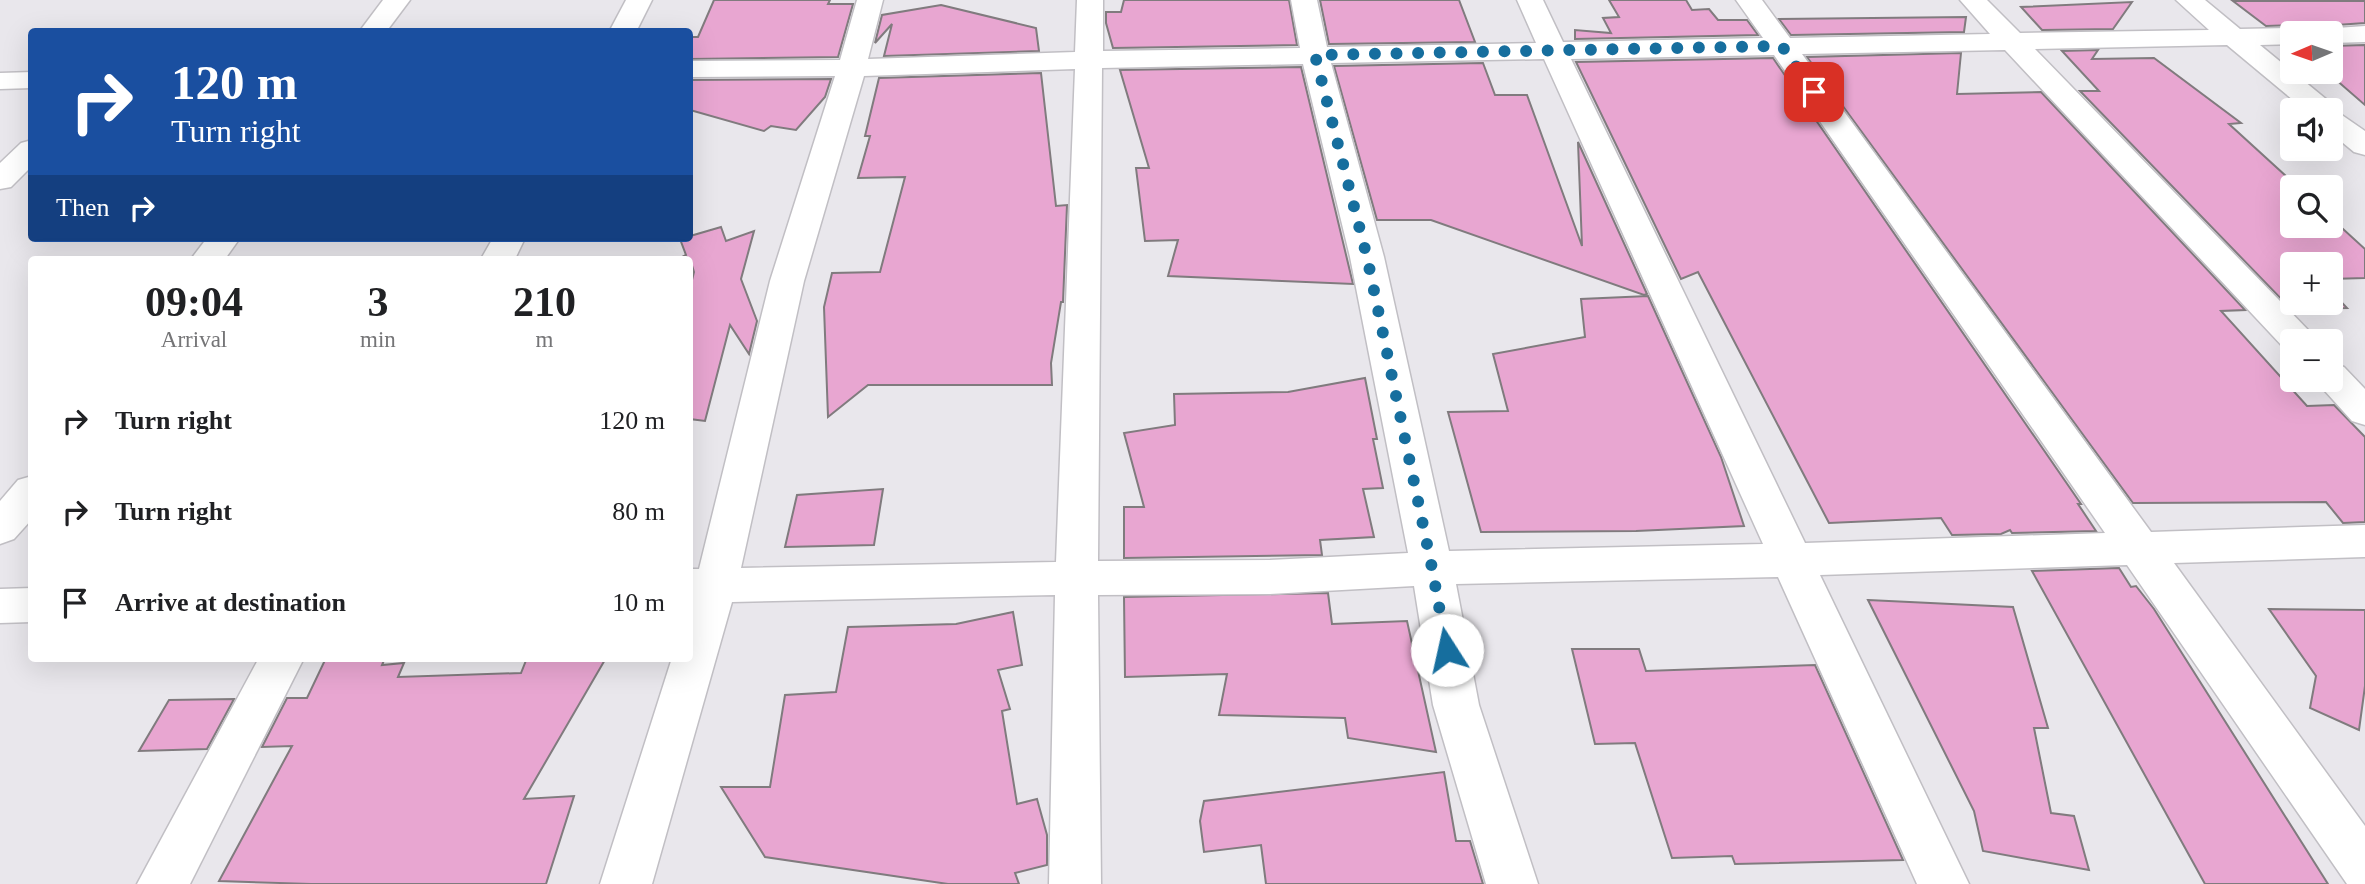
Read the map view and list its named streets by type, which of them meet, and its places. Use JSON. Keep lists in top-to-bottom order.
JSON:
{
  "north": "left",
  "page": {
    "map_buttons": ["+", "−"],
    "turn": ["120 m", "Turn right"],
    "then": "Then",
    "eta": [
      "09:04",
      "Arrival",
      "3",
      "min",
      "210",
      "m"
    ],
    "list": [
      {
        "name": "Turn right",
        "value": "120 m"
      },
      {
        "name": "Turn right",
        "value": "80 m"
      },
      {
        "name": "Arrive at destination",
        "value": "10 m"
      }
    ]
  }
}
